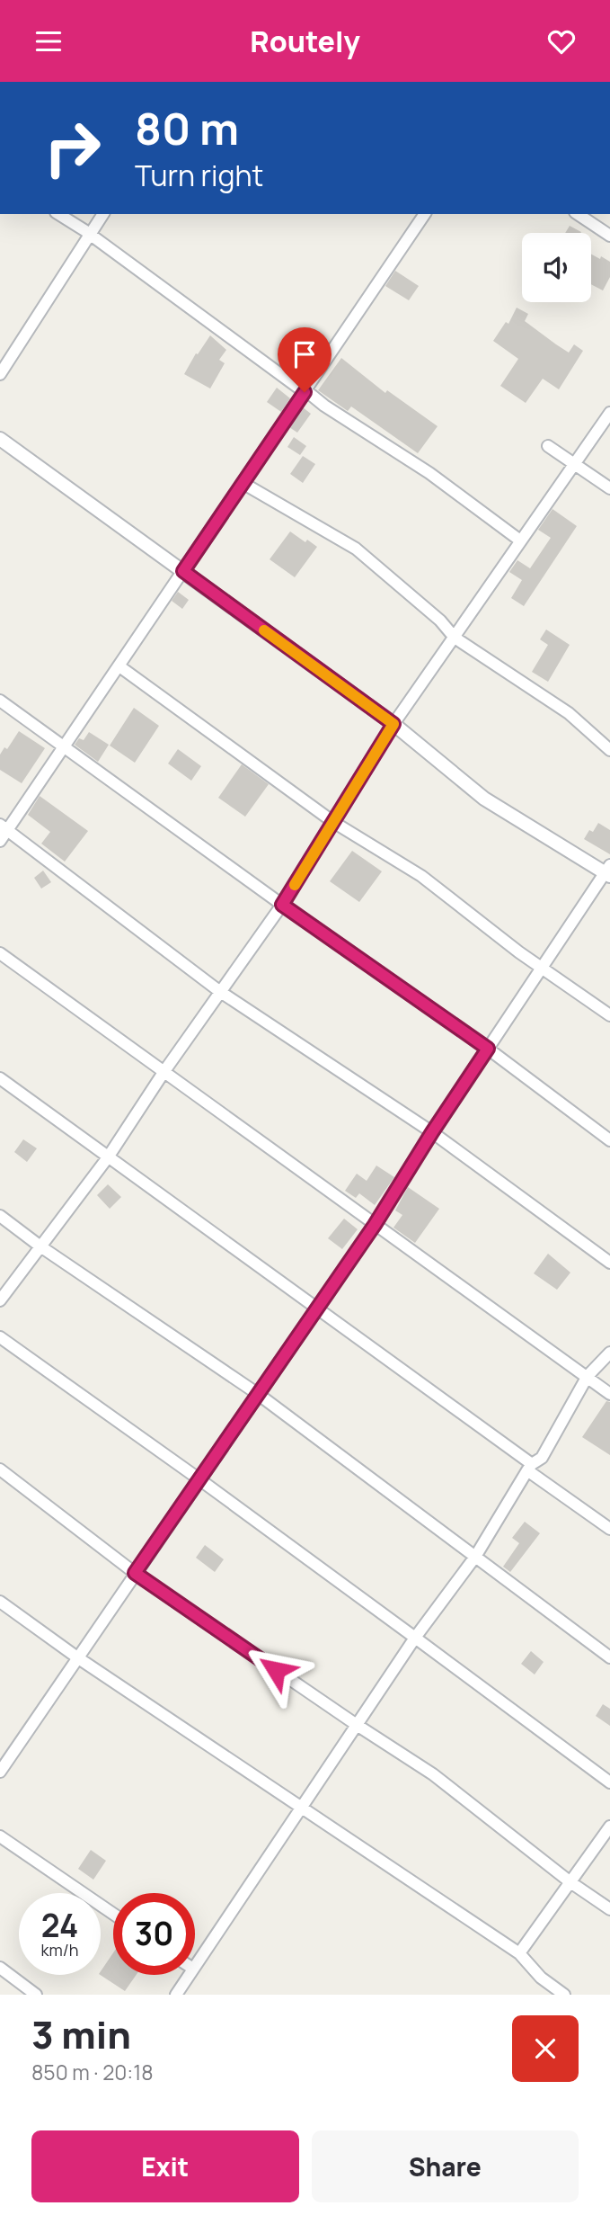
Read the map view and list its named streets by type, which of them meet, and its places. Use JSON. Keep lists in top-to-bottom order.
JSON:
{
  "page": {
    "header": "Routely",
    "turn": ["80 m", "Turn right"],
    "speed": "24 km/h",
    "limit": "30",
    "heading": ["3 min", "850 m · 20:18"],
    "buttons": ["Exit", "Share"]
  }
}
